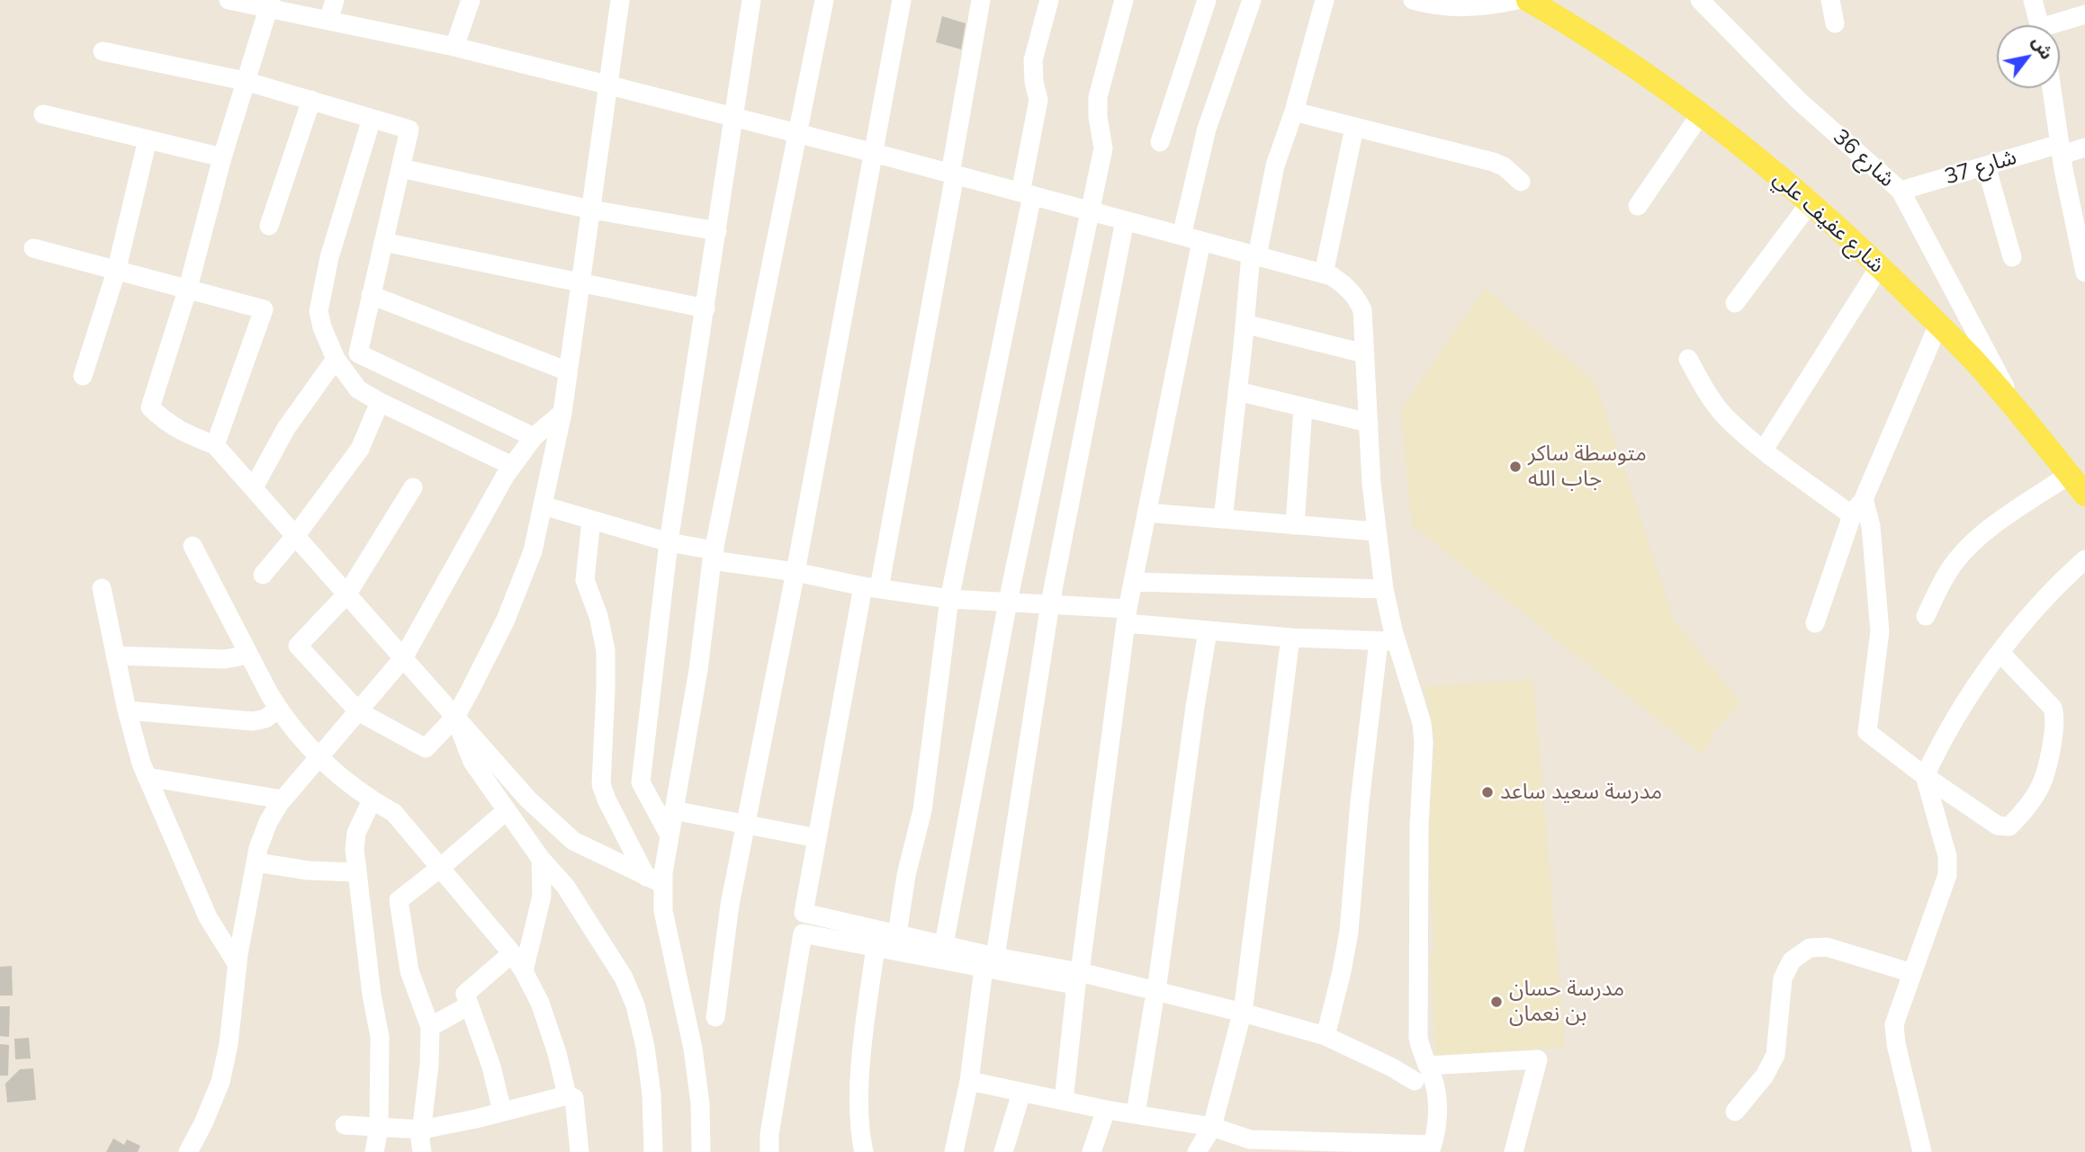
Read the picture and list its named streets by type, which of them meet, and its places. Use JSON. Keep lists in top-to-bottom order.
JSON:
{
  "streets": {
    "main road": ["شارع عفيف علي"],
    "street": ["شارع 36", "شارع 37"]
  },
  "crossings": [
    ["شارع 36", "شارع 37"],
    ["شارع 36", "شارع عفيف علي"]
  ],
  "places": ["متوسطة ساكر جاب الله", "مدرسة سعيد ساعد", "مدرسة حسان بن نعمان"],
  "north": "top right"
}
